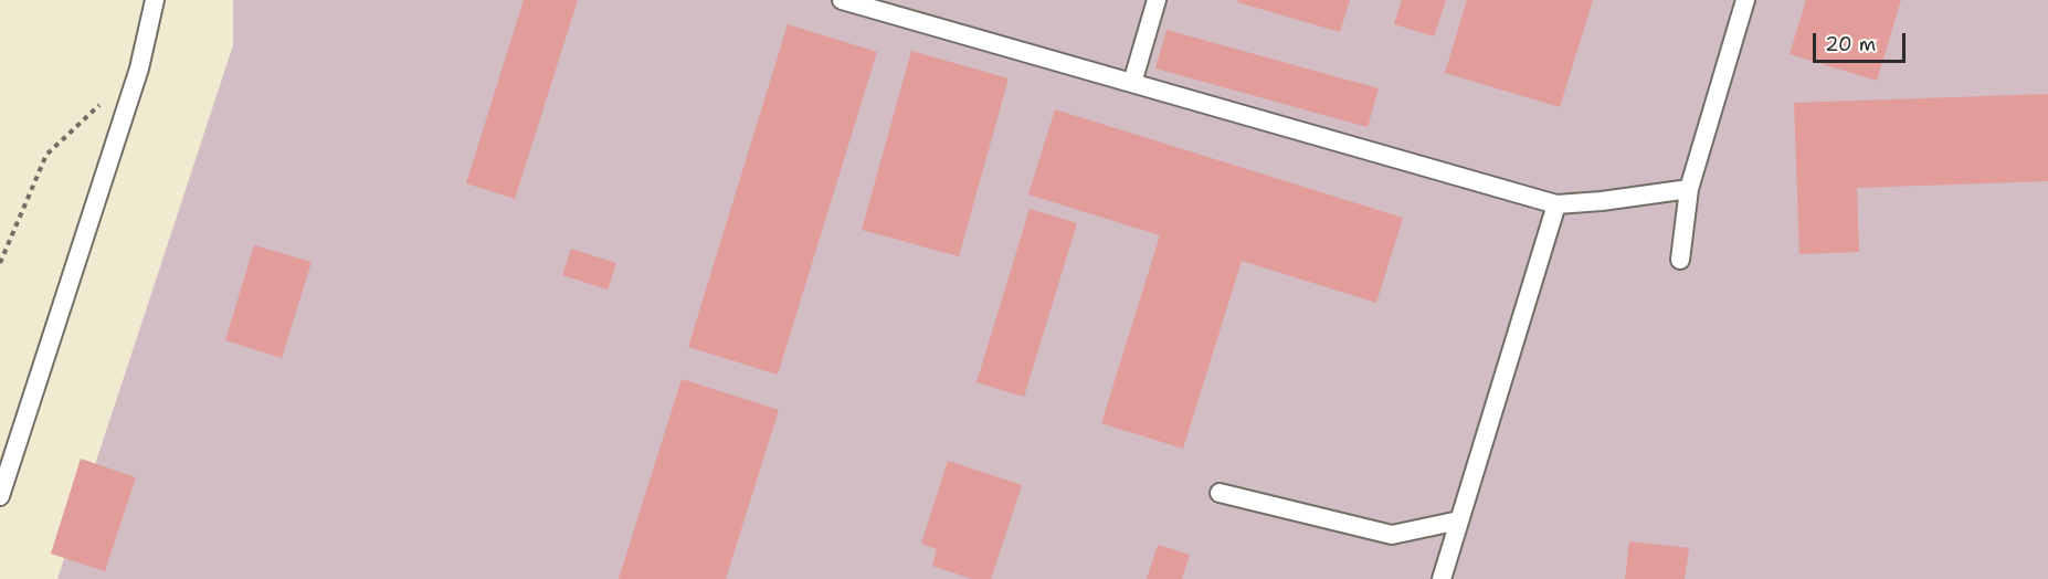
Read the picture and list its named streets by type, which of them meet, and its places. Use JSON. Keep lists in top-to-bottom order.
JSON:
{
  "scale_bar": "20 m"
}
